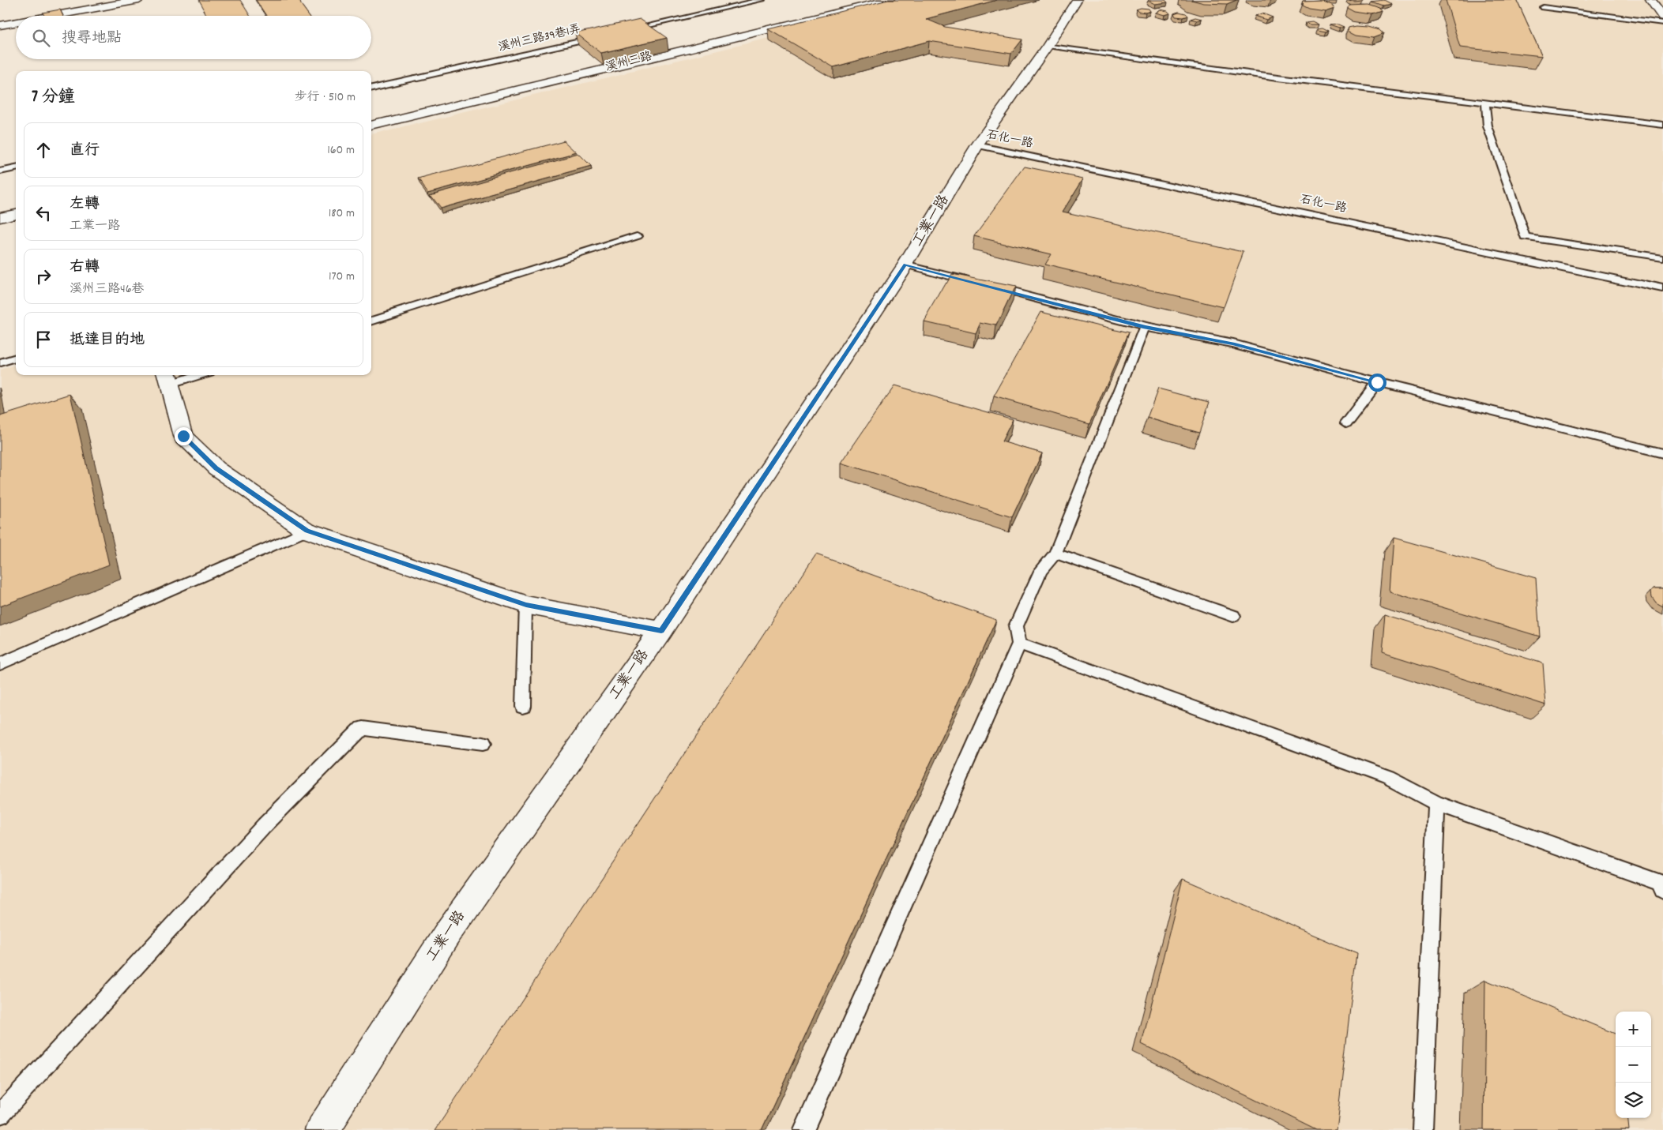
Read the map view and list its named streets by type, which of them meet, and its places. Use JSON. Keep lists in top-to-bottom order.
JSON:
{
  "streets": {
    "street": ["溪州三路", "工業一路"],
    "lane": ["溪州三路39巷1弄", "石化一路"]
  },
  "crossings": [
    ["石化一路", "工業一路"]
  ],
  "page": {
    "search": "搜尋地點",
    "heading": ["7 分鐘", "步行 · 510 m"],
    "list": [
      ["直行", "160 m"],
      ["左轉", "工業一路", "180 m"],
      ["右轉", "溪州三路46巷", "170 m"],
      "抵達目的地"
    ],
    "map_buttons": ["+", "−"]
  }
}
